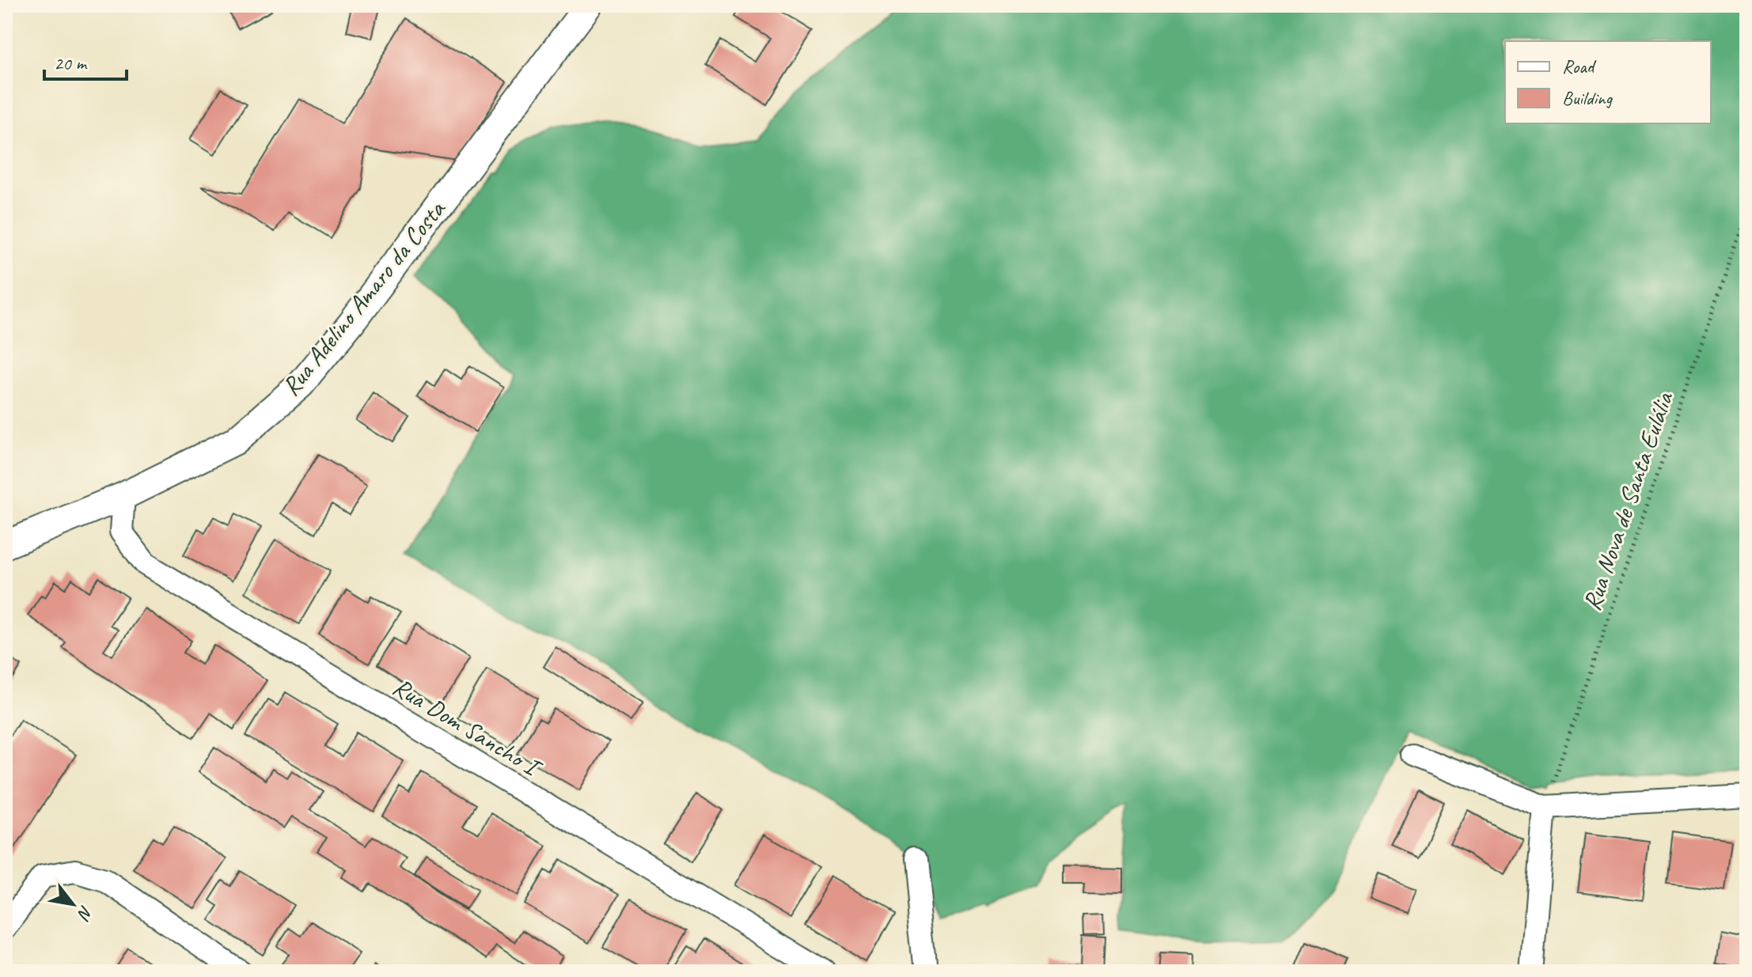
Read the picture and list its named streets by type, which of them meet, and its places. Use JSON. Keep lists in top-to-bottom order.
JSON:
{
  "streets": {
    "street": ["Rua Adelino Amaro da Costa", "Rua Dom Sancho I"],
    "path": ["Rua Nova de Santa Eulália"]
  },
  "crossings": [
    ["Rua Adelino Amaro da Costa", "Rua Dom Sancho I"]
  ],
  "legend": ["Road", "Building"],
  "scale_bar": "20 m",
  "north": "bottom right"
}
